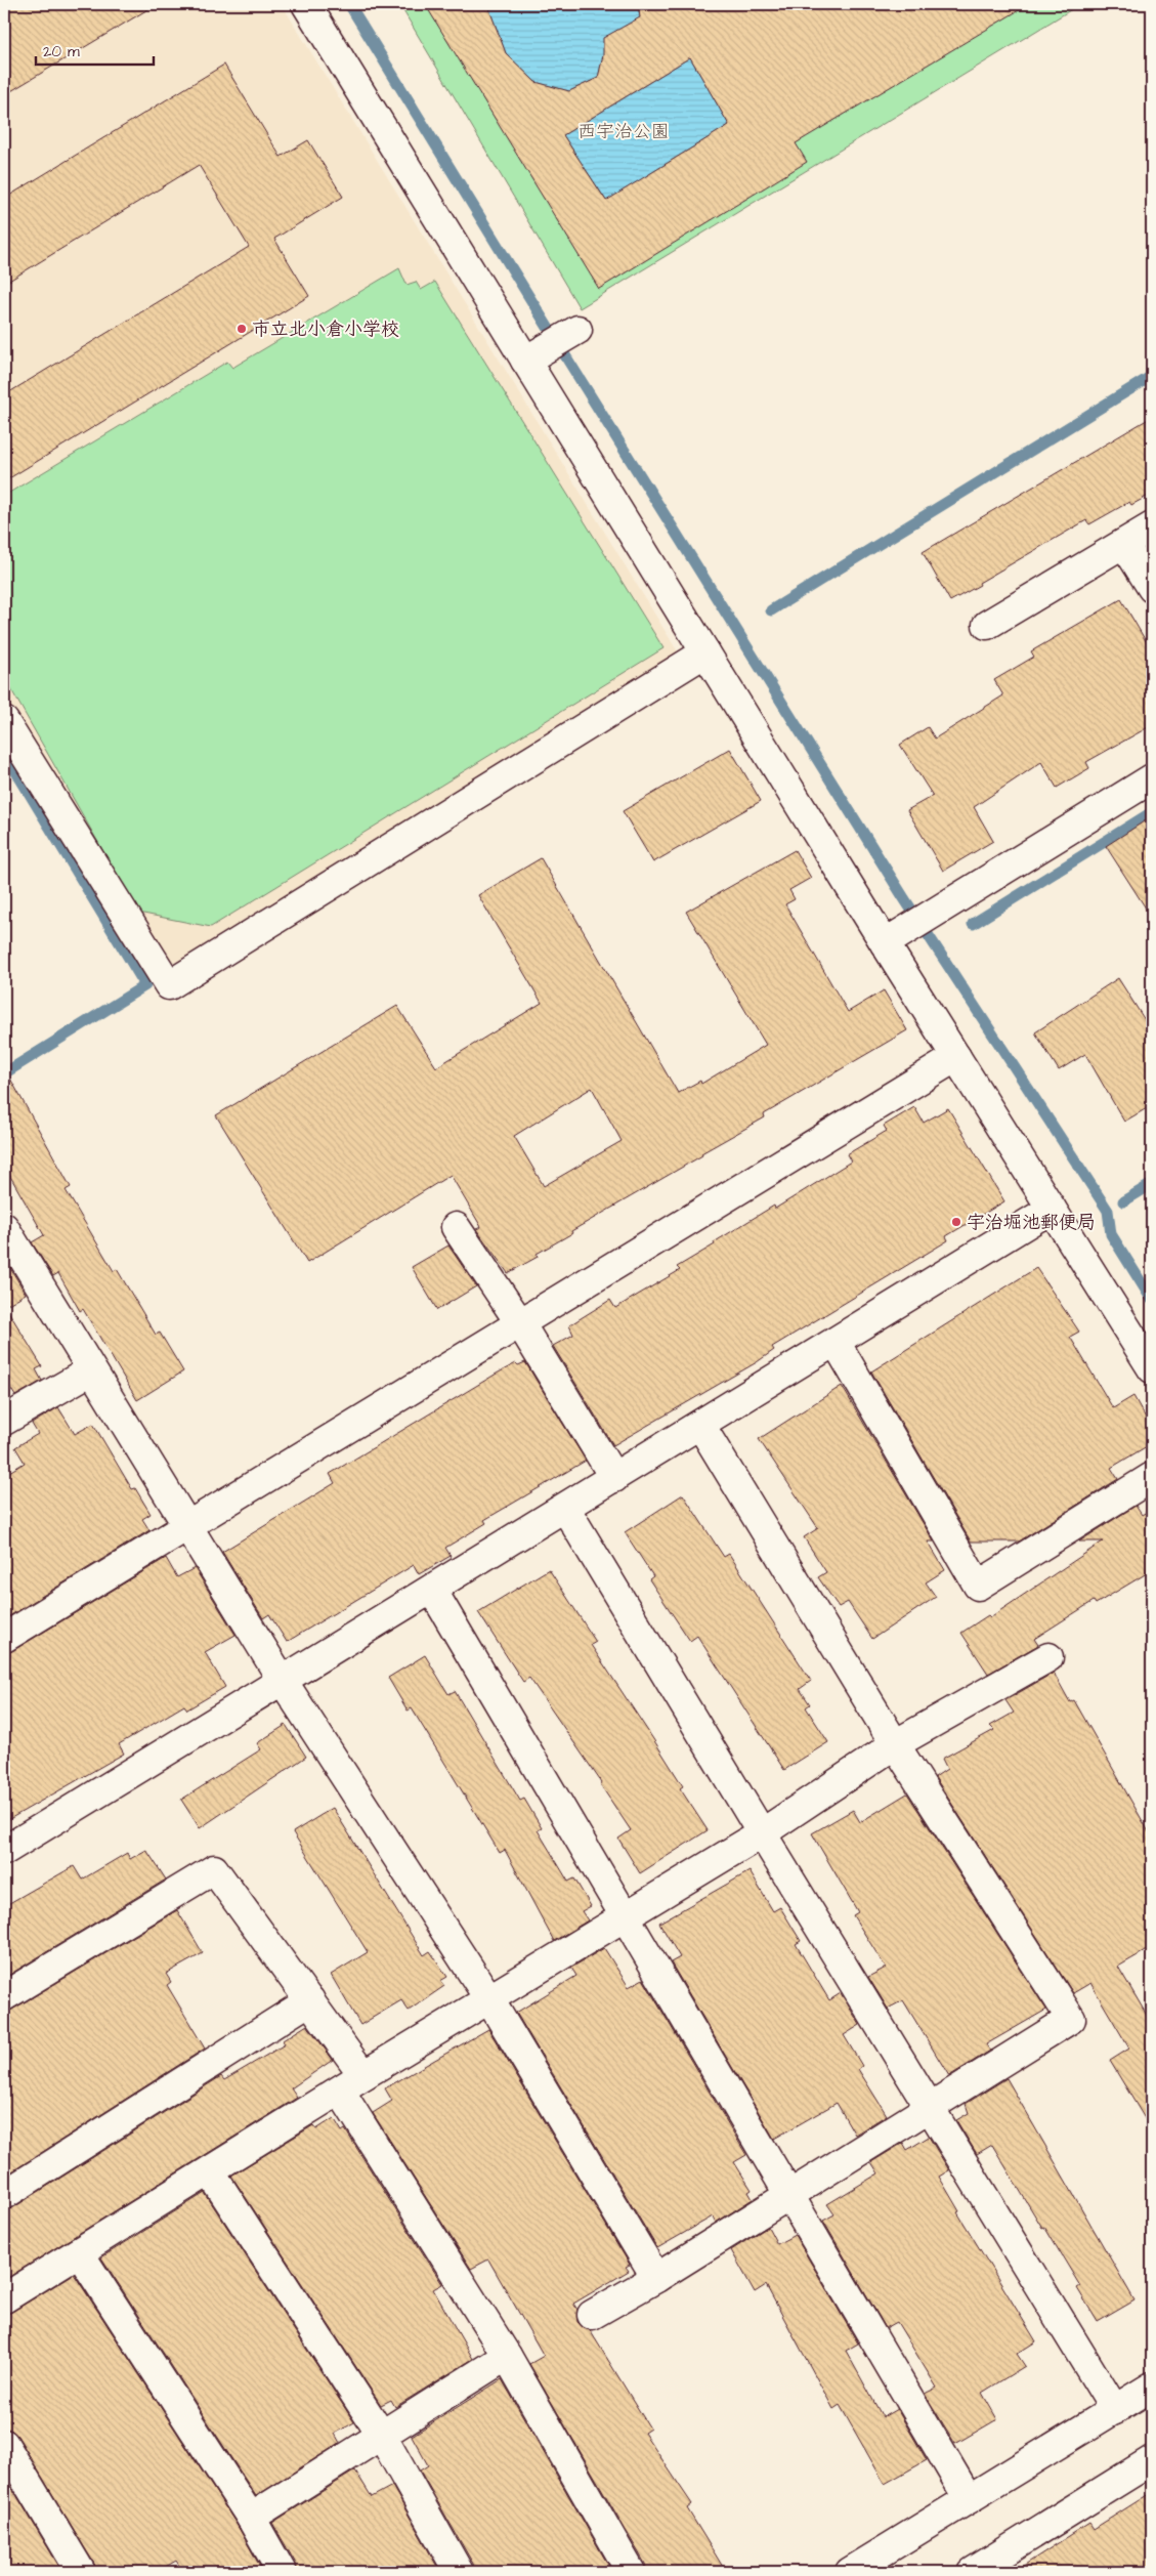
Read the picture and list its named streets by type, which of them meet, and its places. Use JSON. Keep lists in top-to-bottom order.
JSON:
{
  "parks": ["西宇治公園"],
  "places": ["市立北小倉小学校", "宇治堀池郵便局"],
  "scale_bar": "20 m"
}
